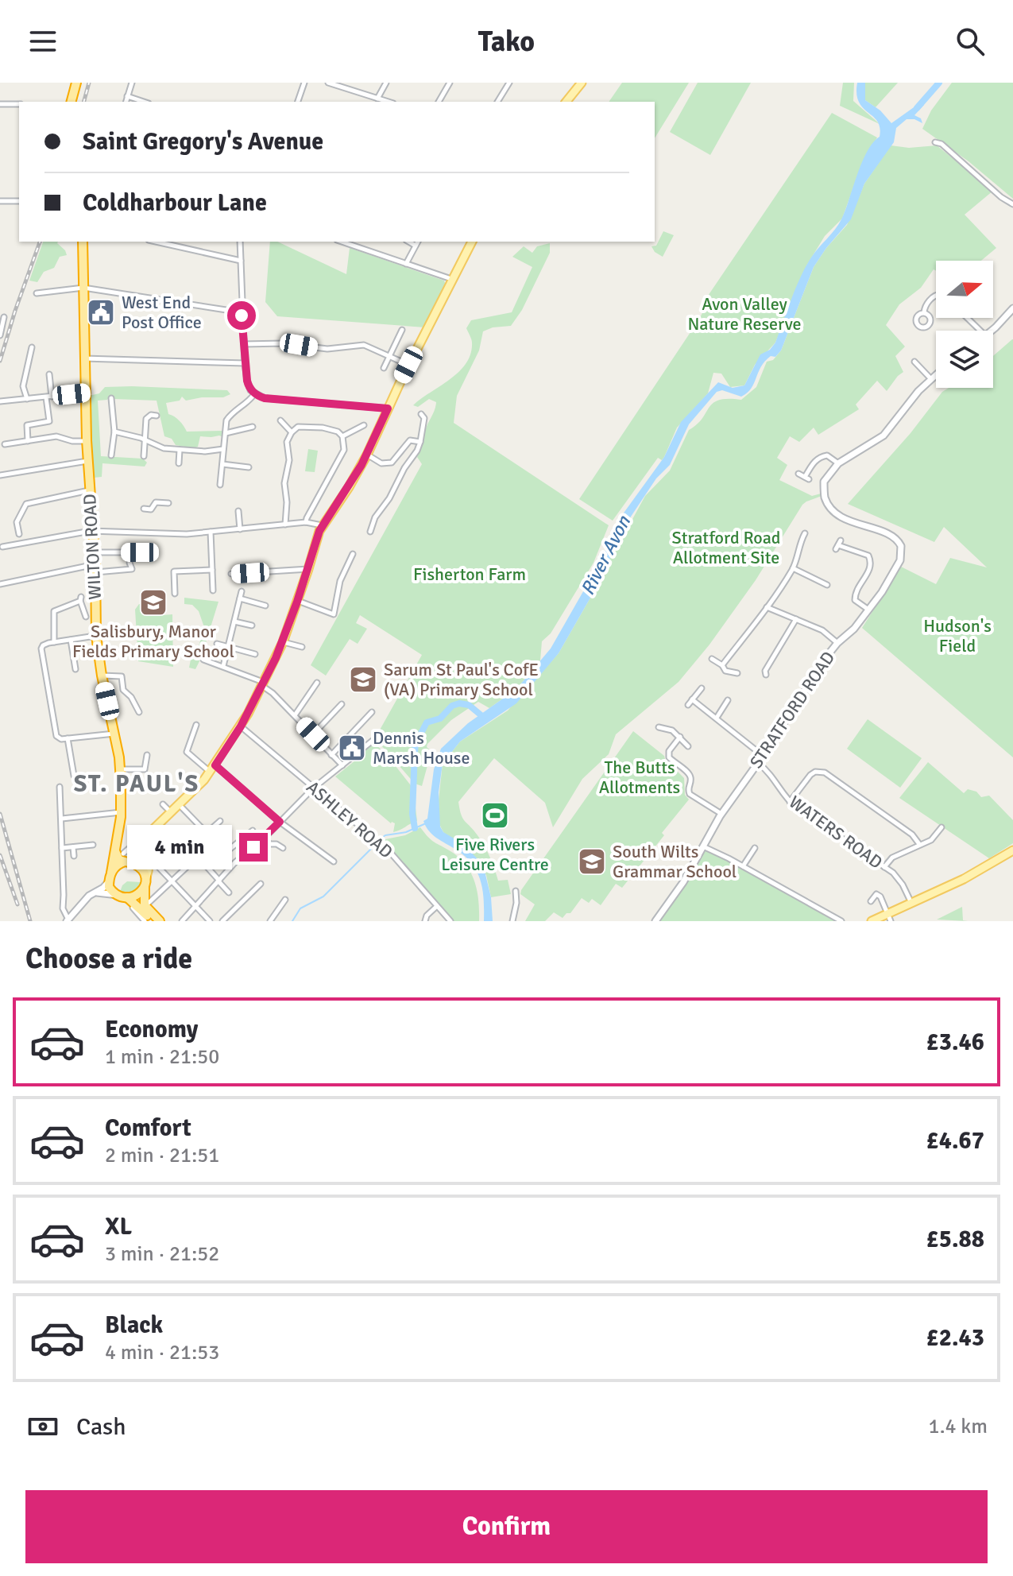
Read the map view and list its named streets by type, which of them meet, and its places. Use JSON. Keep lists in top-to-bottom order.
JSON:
{
  "streets": {
    "highway": ["WILTON ROAD"],
    "street": ["STRATFORD ROAD", "ASHLEY ROAD", "WATERS ROAD"]
  },
  "crossings": [
    ["STRATFORD ROAD", "WATERS ROAD"]
  ],
  "districts": ["ST. PAUL'S"],
  "water": ["River Avon"],
  "parks": [
    "Avon Valley Nature Reserve",
    "Stratford Road Allotment Site",
    "Fisherton Farm",
    "Hudson's Field",
    "The Butts Allotments"
  ],
  "places": {
    "public building": ["West End Post Office", "Dennis Marsh House"],
    "school or university": ["Salisbury, Manor Fields Primary School", "Sarum St Paul's CofE (VA) Primary School", "South Wilts Grammar School"],
    "sports": ["Five Rivers Leisure Centre"]
  },
  "north": "right",
  "page": {
    "header": "Tako",
    "banner": ["Saint Gregory's Avenue", "Coldharbour Lane"],
    "bubble": "4 min",
    "heading": "Choose a ride",
    "list": [
      {
        "name": "Economy",
        "note": "1 min · 21:50",
        "value": "£3.46"
      },
      {
        "name": "Comfort",
        "note": "2 min · 21:51",
        "value": "£4.67"
      },
      {
        "name": "XL",
        "note": "3 min · 21:52",
        "value": "£5.88"
      },
      {
        "name": "Black",
        "note": "4 min · 21:53",
        "value": "£2.43"
      }
    ],
    "pay": ["Cash", "1.4 km"],
    "buttons": "Confirm"
  }
}
